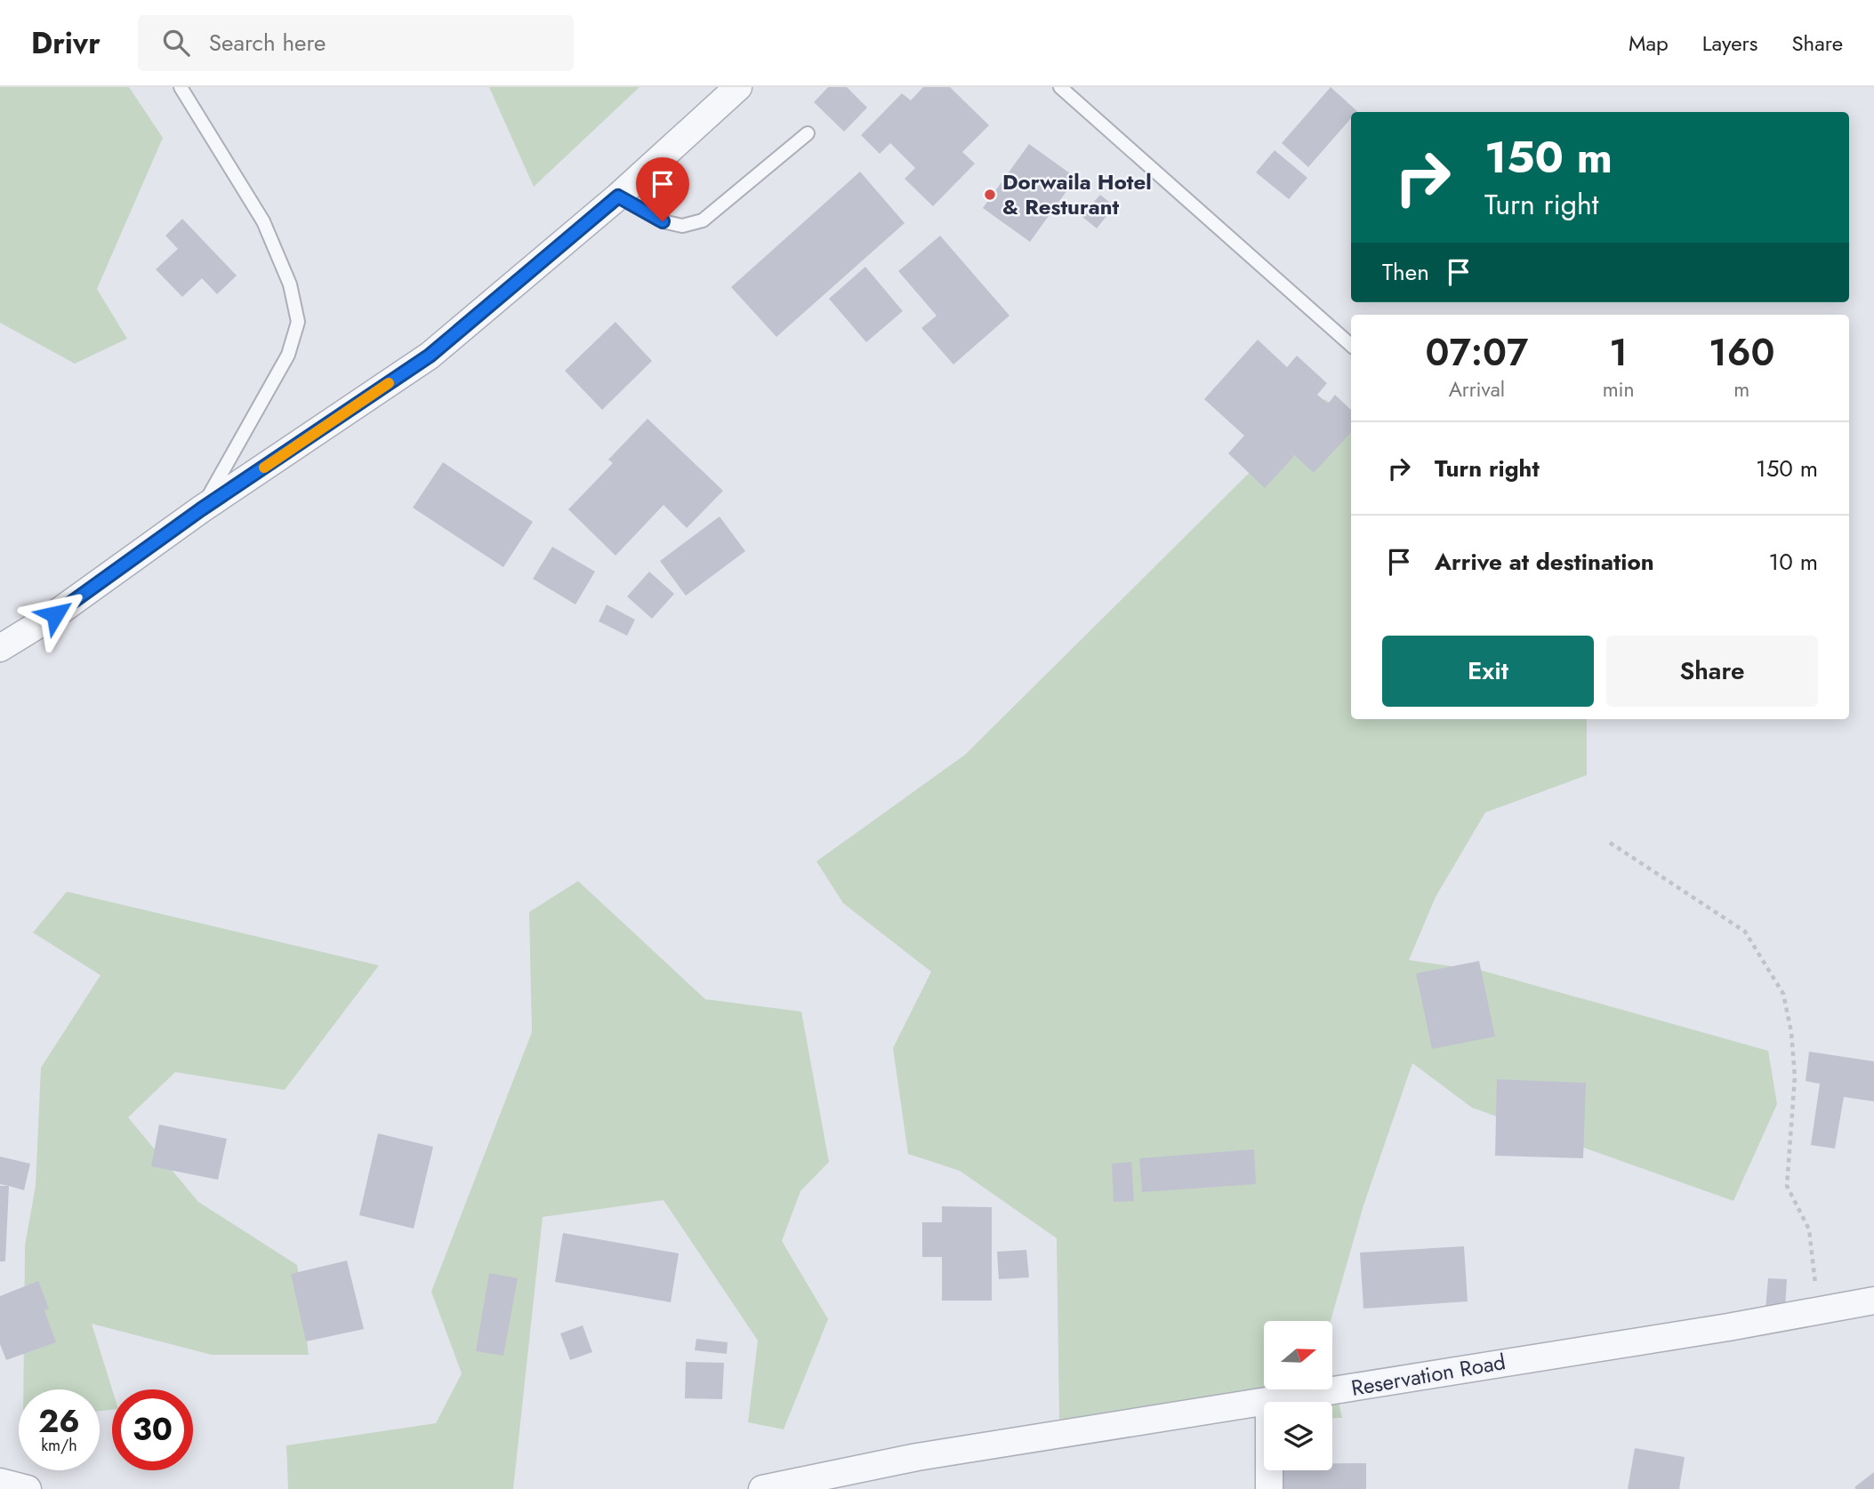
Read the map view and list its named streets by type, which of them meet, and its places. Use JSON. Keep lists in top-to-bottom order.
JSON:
{
  "streets": {
    "street": ["Reservation Road"]
  },
  "places": ["Dorwaila Hotel & Resturant"],
  "north": "right",
  "page": {
    "header": "Drivr",
    "search": "Search here",
    "nav": ["Map", "Layers", "Share"],
    "turn": ["150 m", "Turn right"],
    "then": "Then",
    "eta": [
      "07:07",
      "Arrival",
      "1",
      "min",
      "160",
      "m"
    ],
    "list": [
      {
        "name": "Turn right",
        "value": "150 m"
      },
      {
        "name": "Arrive at destination",
        "value": "10 m"
      }
    ],
    "buttons": ["Exit", "Share"],
    "speed": "26 km/h",
    "limit": "30"
  }
}
